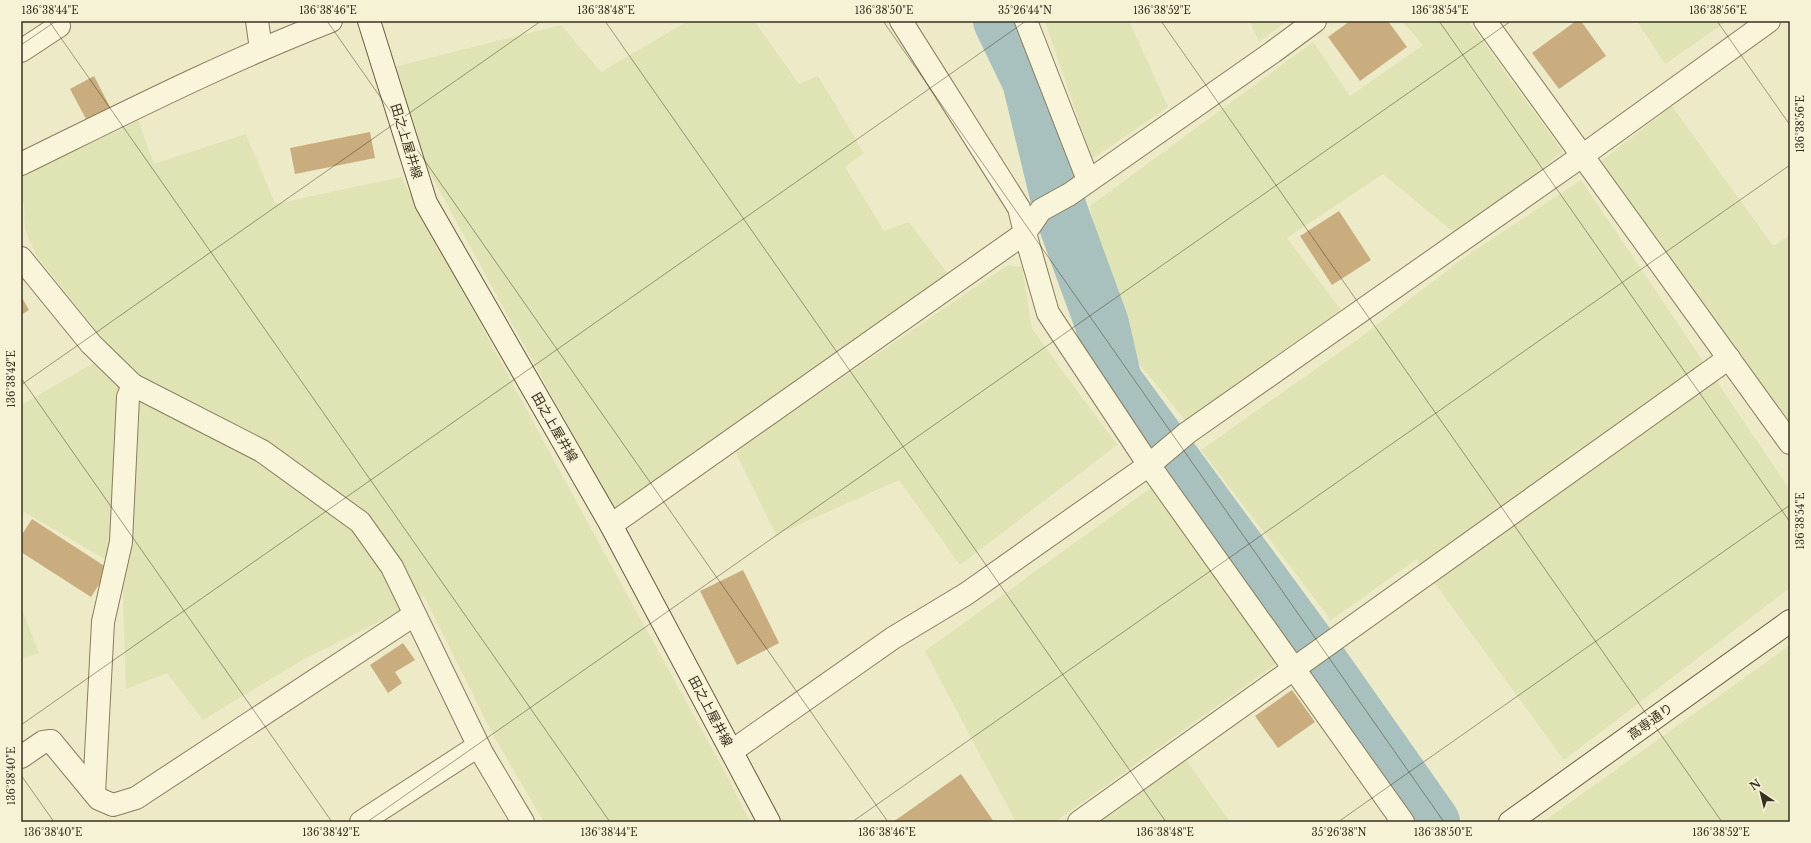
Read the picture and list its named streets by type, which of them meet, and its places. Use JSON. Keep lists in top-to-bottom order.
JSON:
{
  "streets": {
    "street": ["田之上屋井線", "高専通り"]
  },
  "north": "top left",
  "coordinates": [
    "136°38'44\"E",
    "136°38'46\"E",
    "136°38'48\"E",
    "136°38'50\"E",
    "35°26'44\"N",
    "136°38'52\"E",
    "136°38'54\"E",
    "136°38'56\"E",
    "136°38'42\"E",
    "136°38'40\"E",
    "35°26'38\"N"
  ]
}
